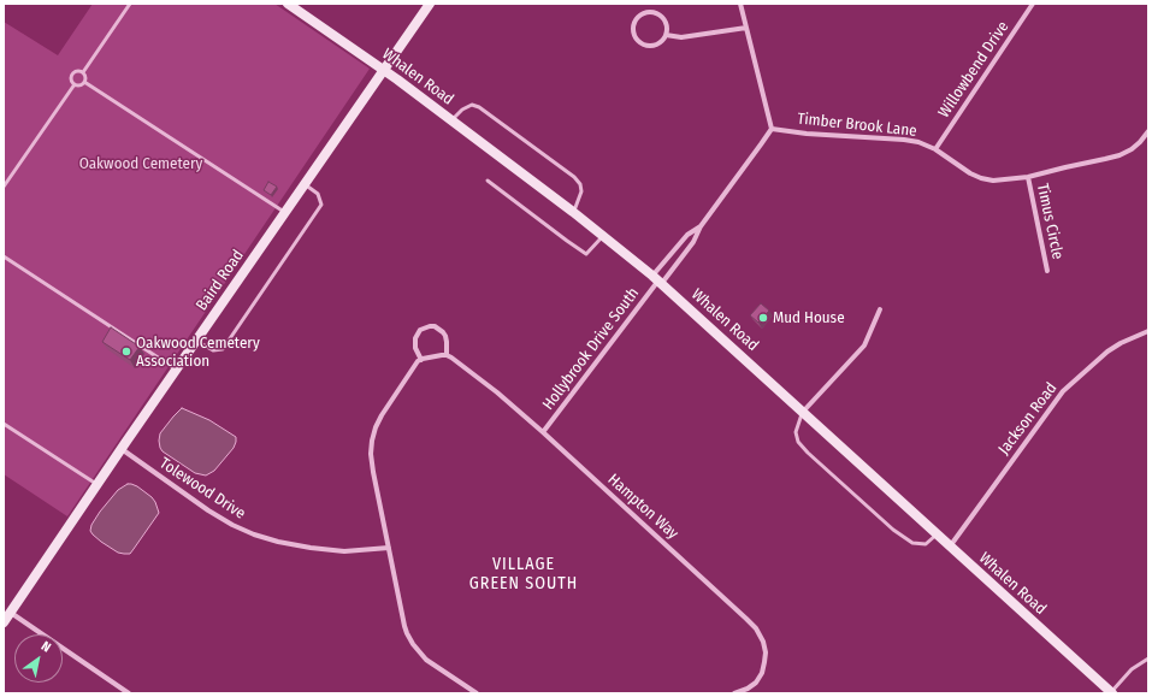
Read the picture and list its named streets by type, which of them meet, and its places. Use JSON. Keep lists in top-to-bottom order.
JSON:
{
  "streets": {
    "street": [
      "Willowbend Drive",
      "Whalen Road",
      "Timber Brook Lane",
      "Timus Circle",
      "Baird Road",
      "Hollybrook Drive South",
      "Jackson Road",
      "Tolewood Drive",
      "Hampton Way"
    ]
  },
  "crossings": [
    ["Willowbend Drive", "Timber Brook Lane"],
    ["Whalen Road", "Baird Road"],
    ["Whalen Road", "Hollybrook Drive South"],
    ["Whalen Road", "Jackson Road"],
    ["Timber Brook Lane", "Timus Circle"],
    ["Baird Road", "Tolewood Drive"],
    ["Hollybrook Drive South", "Hampton Way"]
  ],
  "districts": ["VILLAGE GREEN SOUTH"],
  "parks": ["Oakwood Cemetery"],
  "places": ["Mud House", "Oakwood Cemetery Association"],
  "north": "top right"
}
